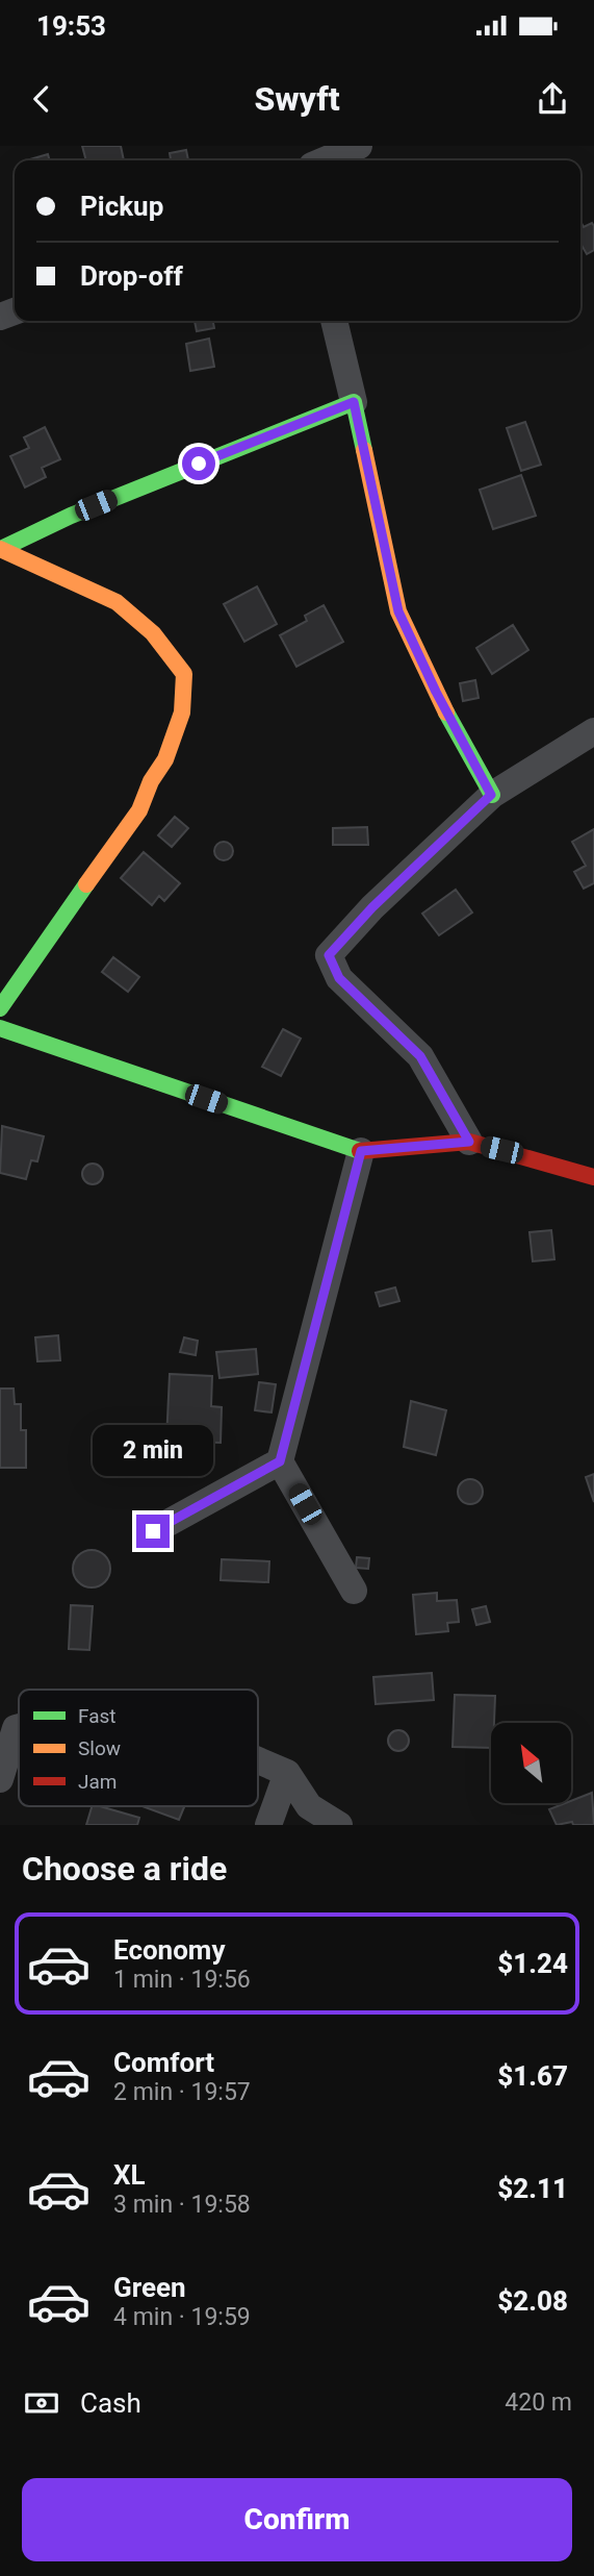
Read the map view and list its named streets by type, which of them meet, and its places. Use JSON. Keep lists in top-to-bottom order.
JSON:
{
  "legend": ["Fast", "Slow", "Jam"],
  "north": "top left",
  "page": {
    "status": "19:53",
    "header": "Swyft",
    "banner": ["Pickup", "Drop-off"],
    "bubble": "2 min",
    "heading": "Choose a ride",
    "list": [
      {
        "name": "Economy",
        "note": "1 min · 19:56",
        "value": "$1.24"
      },
      {
        "name": "Comfort",
        "note": "2 min · 19:57",
        "value": "$1.67"
      },
      {
        "name": "XL",
        "note": "3 min · 19:58",
        "value": "$2.11"
      },
      {
        "name": "Green",
        "note": "4 min · 19:59",
        "value": "$2.08"
      }
    ],
    "pay": ["Cash", "420 m"],
    "buttons": "Confirm"
  }
}
